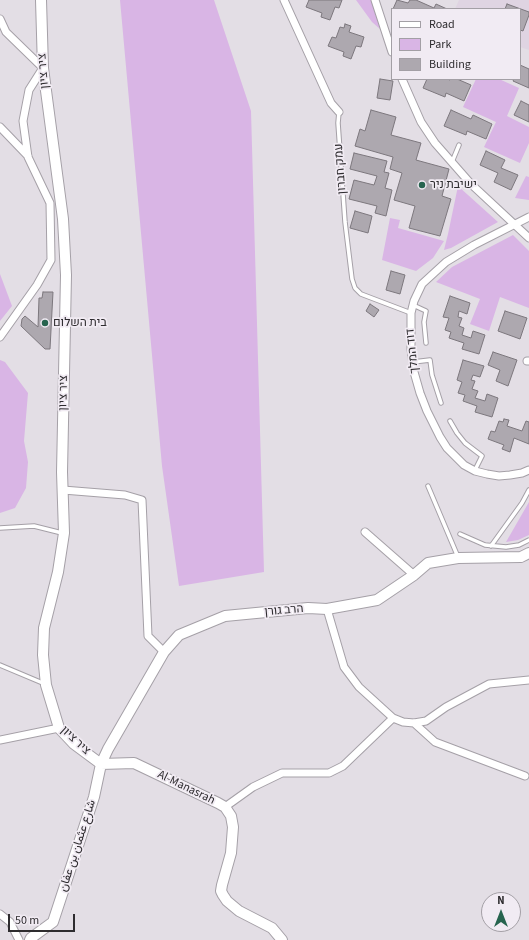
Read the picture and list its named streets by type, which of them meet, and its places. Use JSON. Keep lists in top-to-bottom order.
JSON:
{
  "streets": {
    "street": [
      "ציר ציון",
      "עמק חברון",
      "דוד המלך",
      "הרב גורן",
      "Al-Manasrah",
      "شارع عثمان بن عفان"
    ]
  },
  "crossings": [
    ["ציר ציון", "הרב גורן"],
    ["ציר ציון", "Al-Manasrah"],
    ["ציר ציון", "شارع عثمان بن عفان"],
    ["עמק חברון", "דוד המלך"],
    ["הרב גורן", "Al-Manasrah"],
    ["הרב גורן", "شارع عثمان بن عفان"],
    ["Al-Manasrah", "شارع عثمان بن عفان"]
  ],
  "places": ["ישיבת ניר", "בית השלום"],
  "legend": ["Road", "Park", "Building"],
  "scale_bar": "50 m",
  "north": "top"
}
